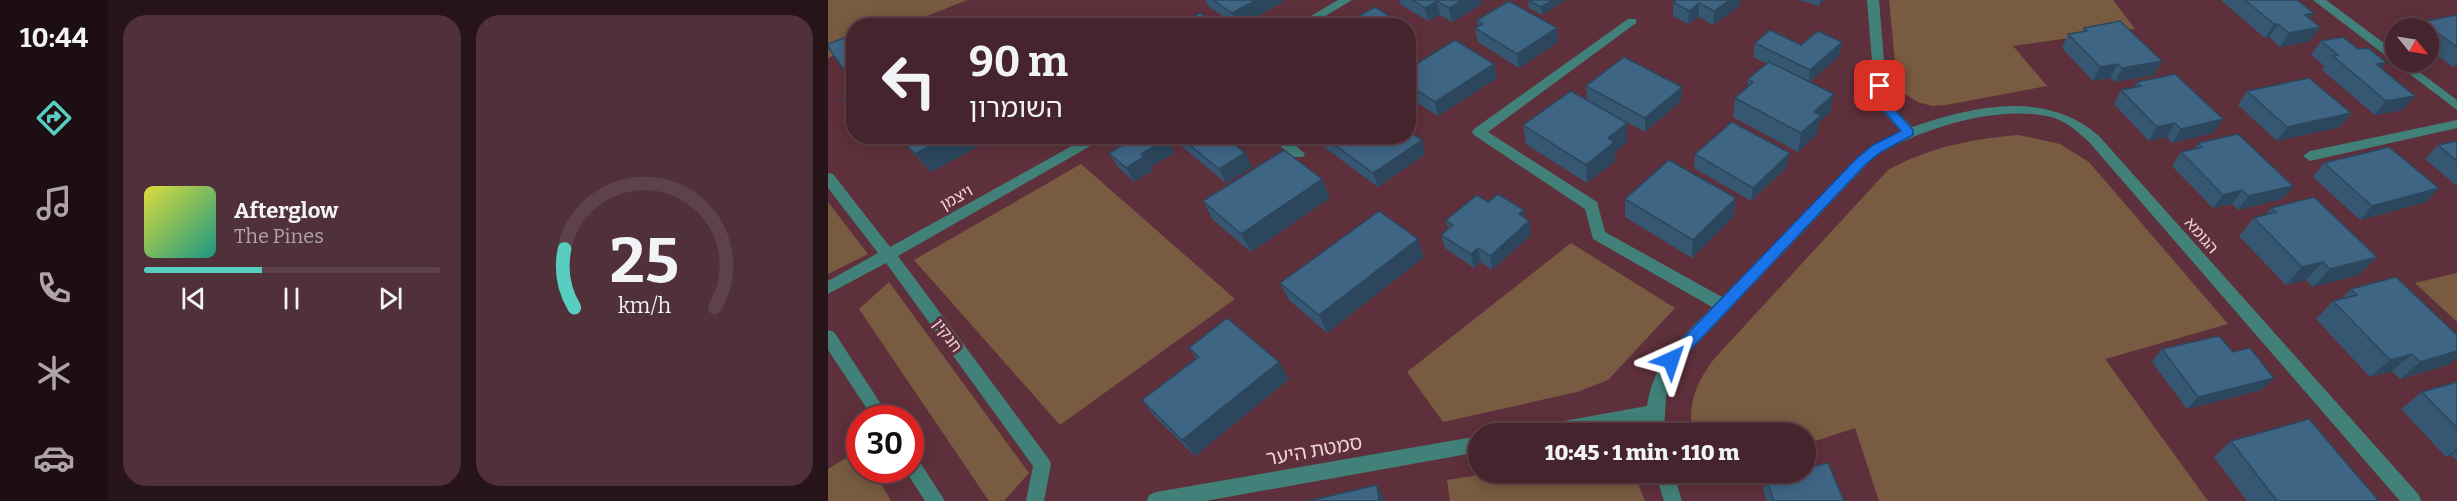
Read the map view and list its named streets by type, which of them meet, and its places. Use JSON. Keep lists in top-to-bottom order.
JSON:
{
  "streets": {
    "street": [
      "ויצמן",
      "הגומא",
      "חנקין",
      "סמטת היער"
    ]
  },
  "crossings": [
    ["ויצמן", "חנקין"]
  ],
  "north": "bottom right",
  "page": {
    "tabs": "10:44",
    "turn": ["90 m", "השומרון"],
    "song": ["Afterglow", "The Pines"],
    "limit": "30",
    "trip": "10:45 · 1 min · 110 m",
    "gauge": ["25", "km/h"]
  }
}
